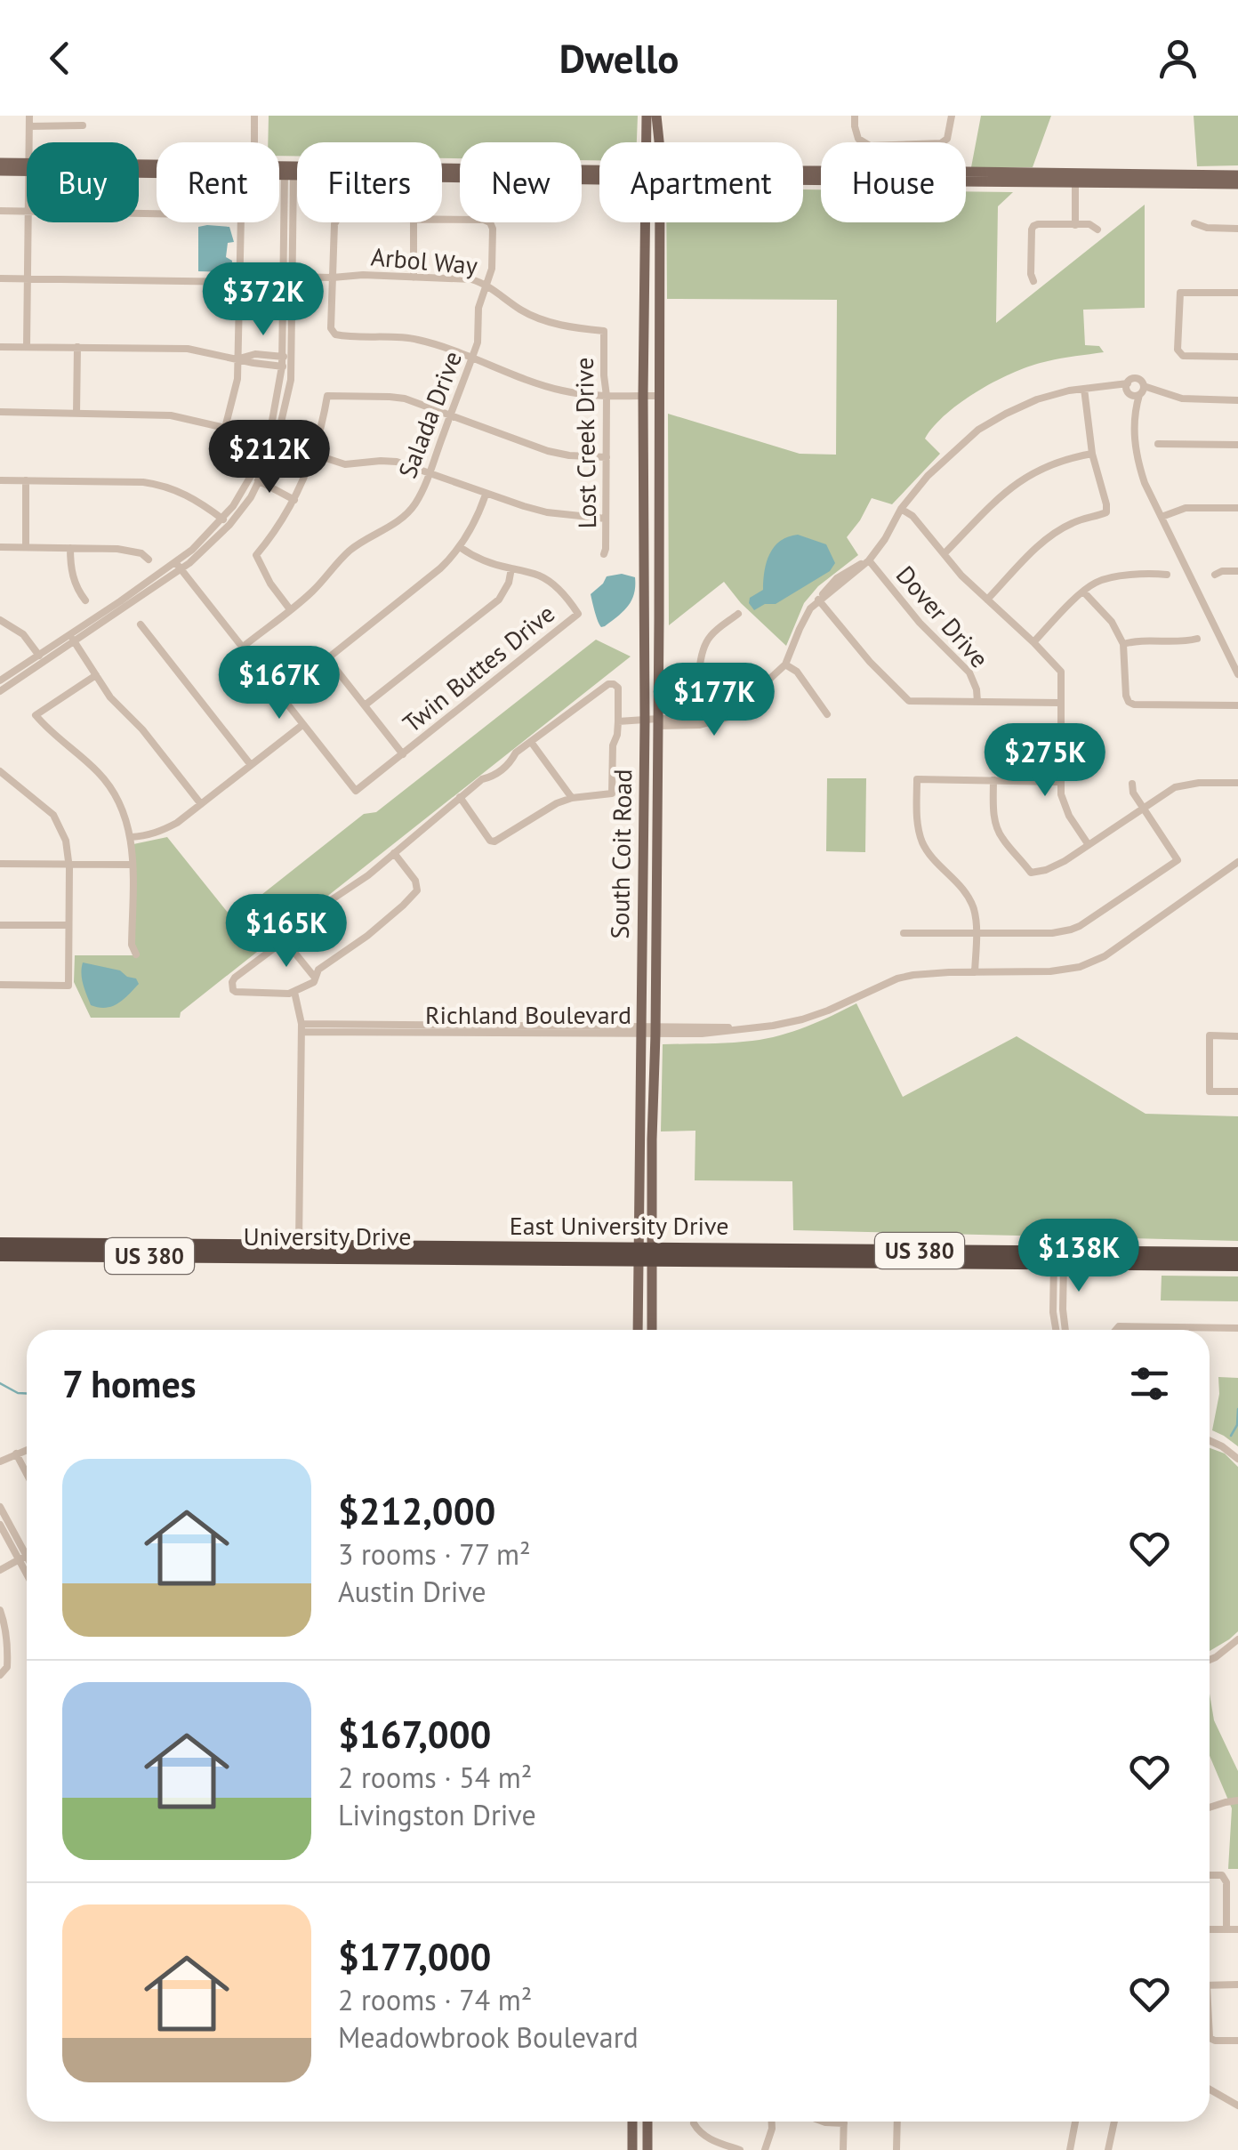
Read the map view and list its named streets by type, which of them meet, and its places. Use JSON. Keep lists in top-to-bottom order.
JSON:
{
  "streets": {
    "highway": ["University Drive", "US 380"],
    "main road": ["South Coit Road"],
    "street": [
      "Arbol Way",
      "Salada Drive",
      "Lost Creek Drive",
      "Dover Drive",
      "Twin Buttes Drive",
      "Richland Boulevard"
    ]
  },
  "crossings": [
    ["Arbol Way", "Salada Drive"],
    ["Arbol Way", "Lost Creek Drive"],
    ["South Coit Road", "Richland Boulevard"],
    ["South Coit Road", "University Drive"],
    ["South Coit Road", "US 380"],
    ["University Drive", "US 380"]
  ],
  "page": {
    "header": "Dwello",
    "chip": [
      "Buy",
      "Rent",
      "Filters",
      "New",
      "Apartment",
      "House"
    ],
    "price": [
      "$372K",
      "$212K",
      "$167K",
      "$177K",
      "$275K",
      "$165K",
      "$138K"
    ],
    "heading": "7 homes",
    "list": [
      {
        "name": "$212,000",
        "note": "3 rooms · 77 m² · Austin Drive"
      },
      {
        "name": "$167,000",
        "note": "2 rooms · 54 m² · Livingston Drive"
      },
      {
        "name": "$177,000",
        "note": "2 rooms · 74 m² · Meadowbrook Boulevard"
      }
    ]
  }
}
